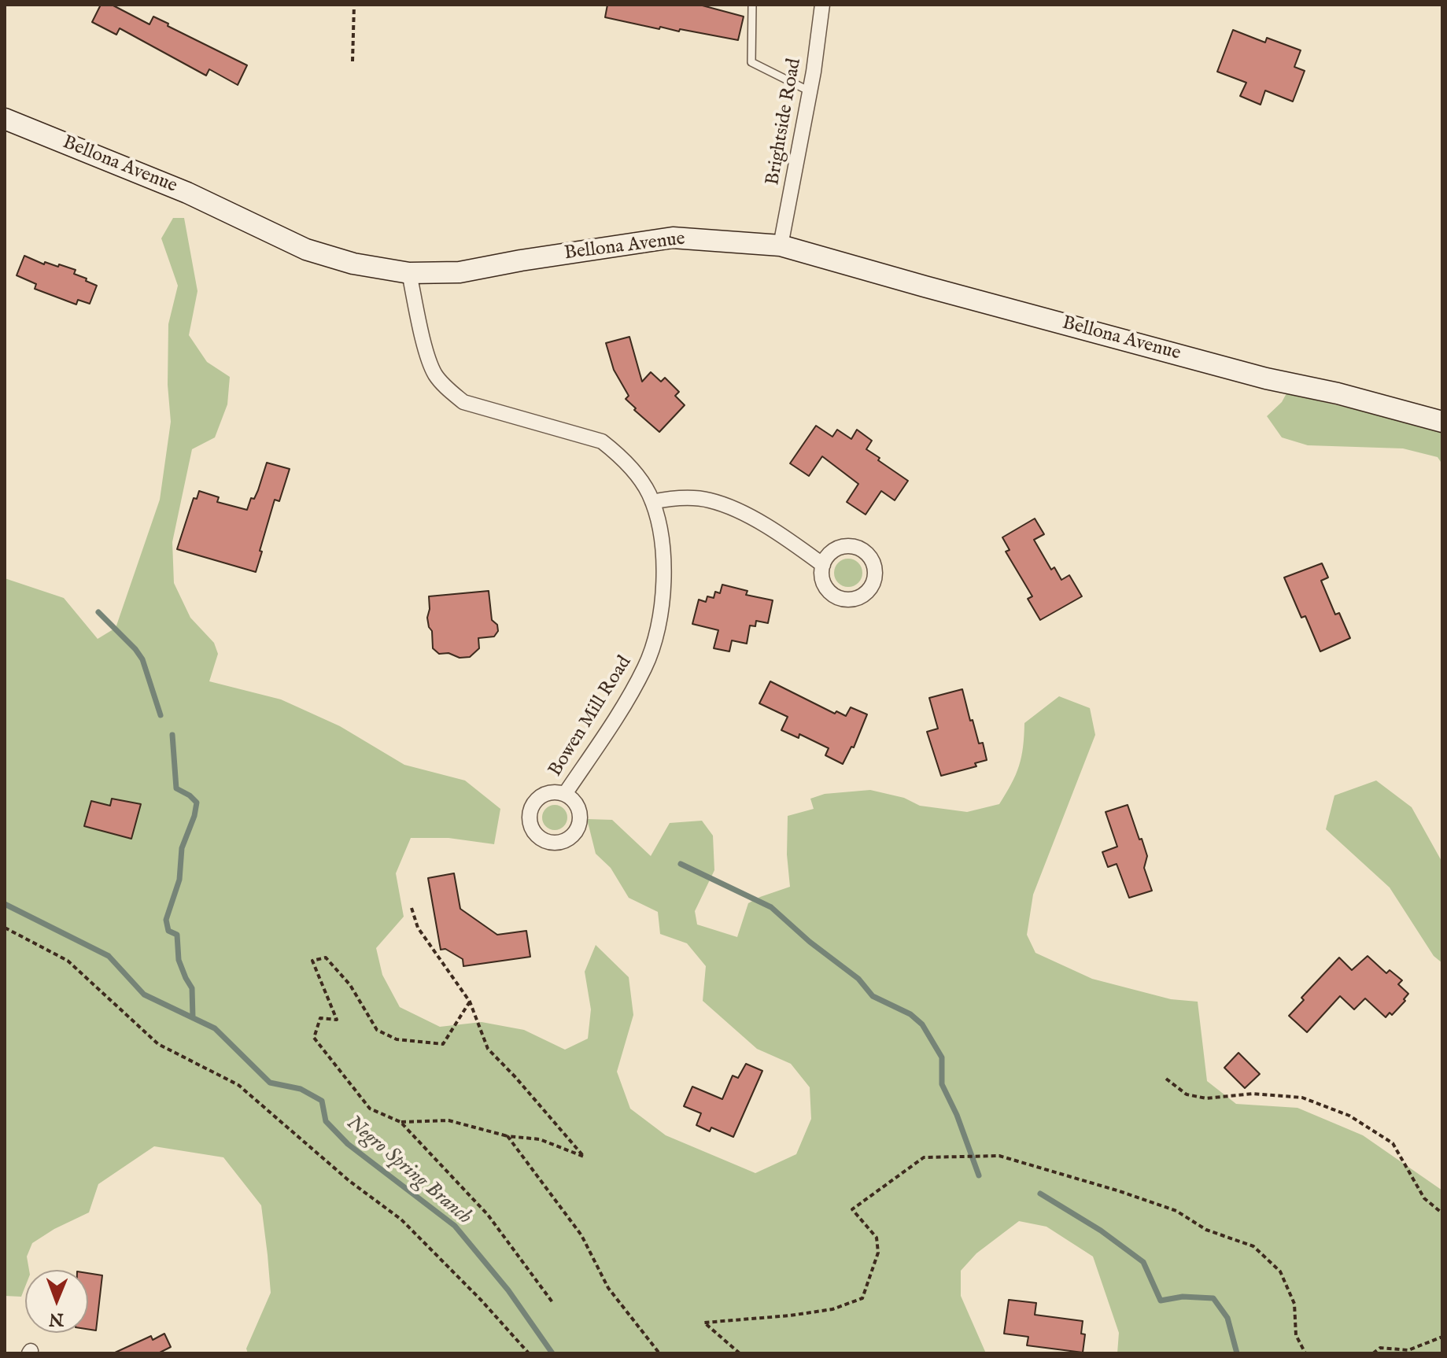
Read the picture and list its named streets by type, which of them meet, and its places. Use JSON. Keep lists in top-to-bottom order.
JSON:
{
  "streets": {
    "main road": ["Bellona Avenue"],
    "street": ["Brightside Road", "Bowen Mill Road"]
  },
  "crossings": [
    ["Brightside Road", "Bellona Avenue"],
    ["Bellona Avenue", "Bowen Mill Road"]
  ],
  "water": ["Negro Spring Branch"],
  "north": "bottom"
}
